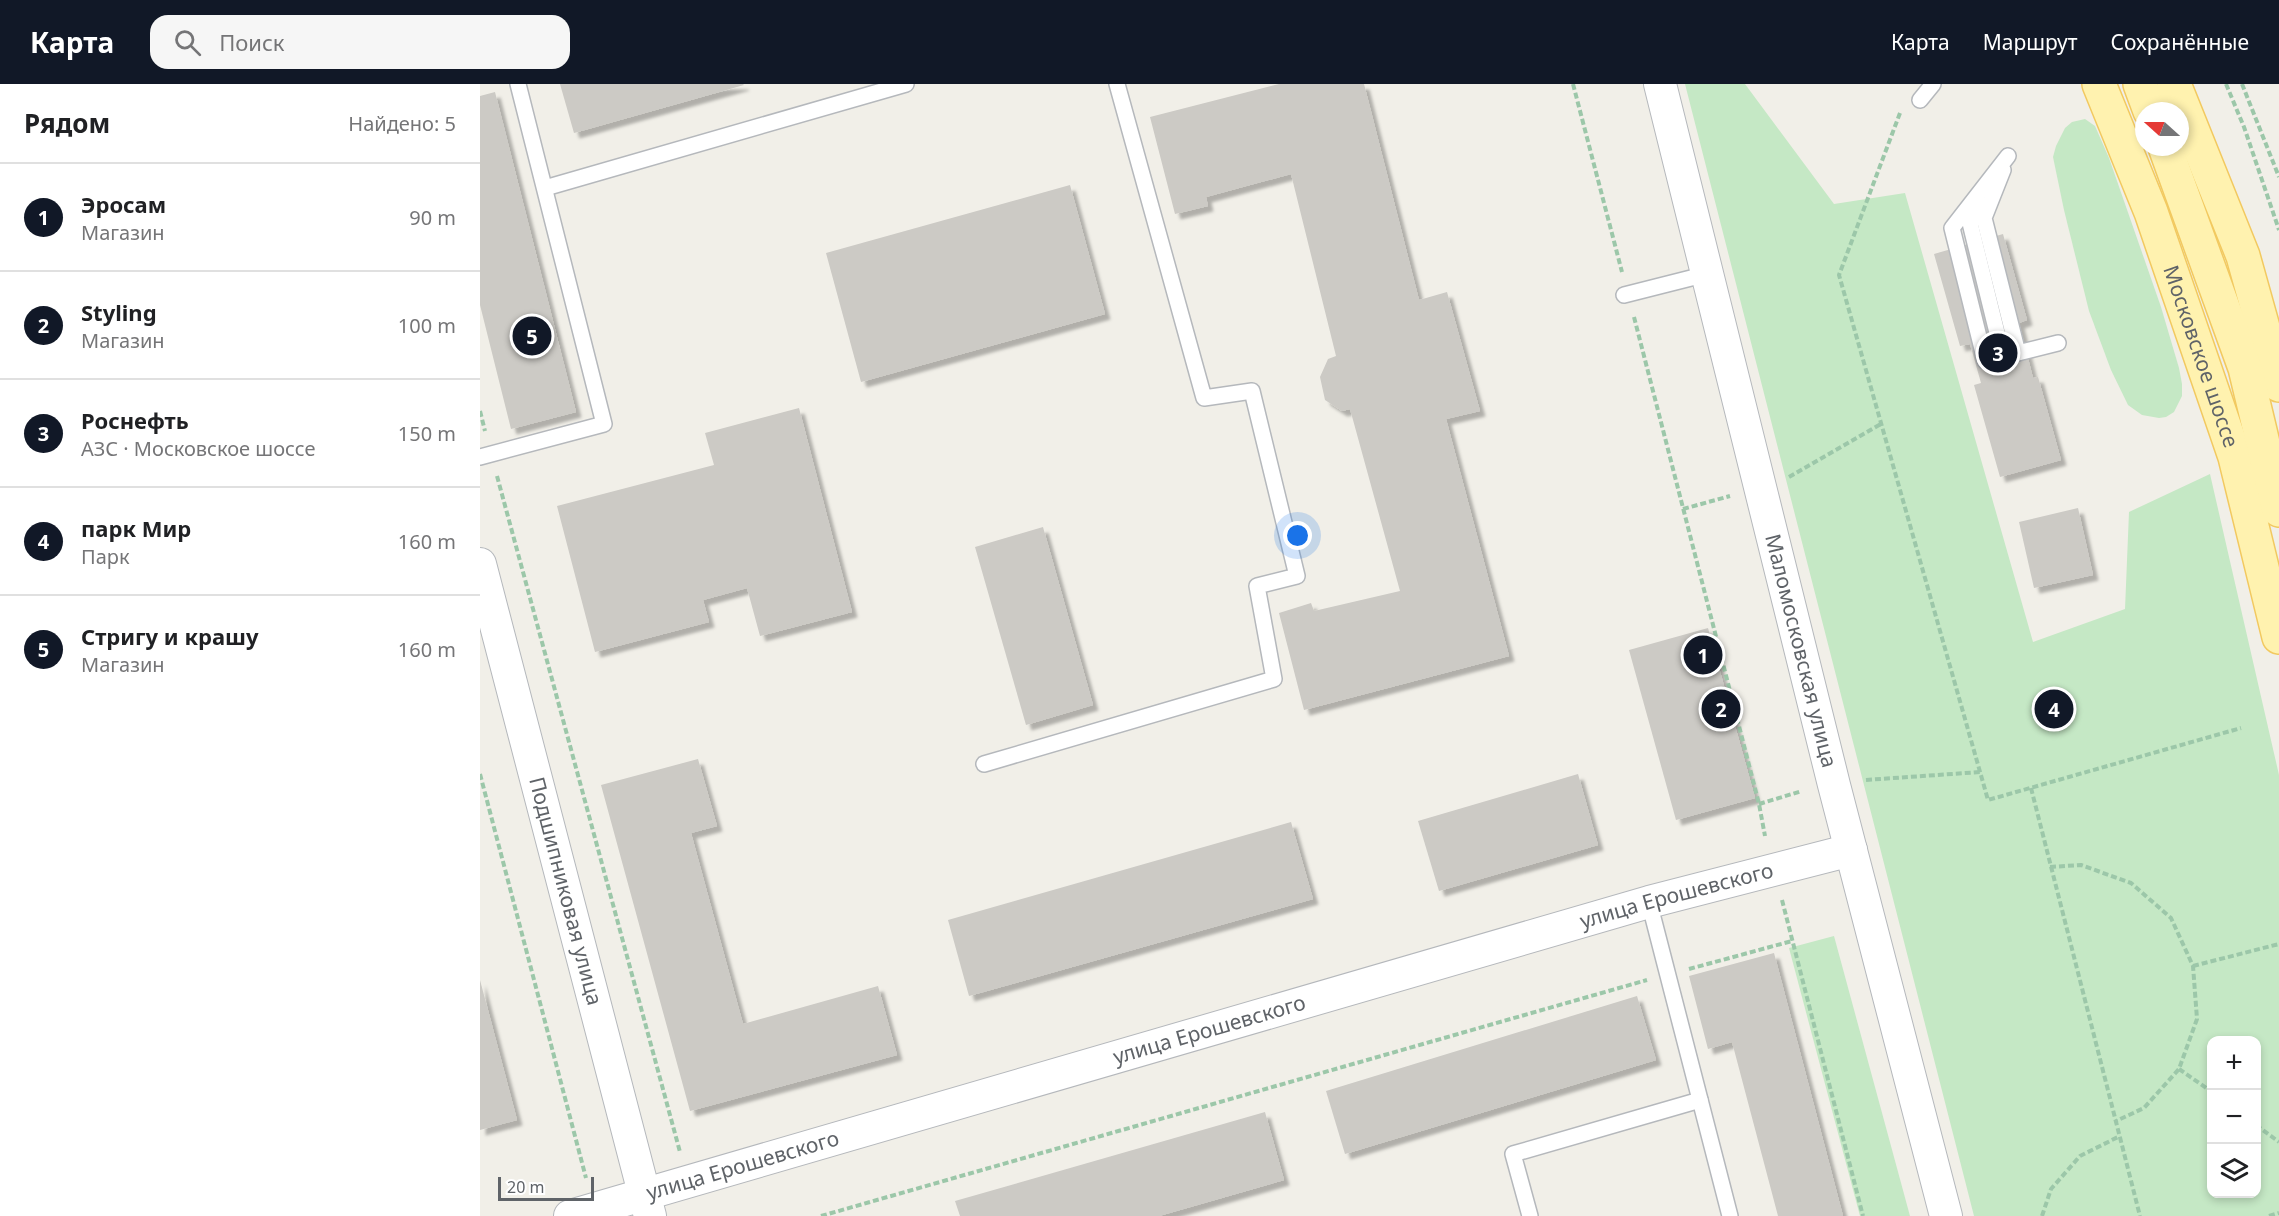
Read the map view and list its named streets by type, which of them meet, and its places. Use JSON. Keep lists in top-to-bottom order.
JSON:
{
  "streets": {
    "main road": ["Московское шоссе"],
    "street": ["Маломосковская улица", "Подшипниковая улица", "улица Ерошевского"]
  },
  "crossings": [
    ["Маломосковская улица", "улица Ерошевского"],
    ["Подшипниковая улица", "улица Ерошевского"]
  ],
  "scale_bar": "20 m",
  "north": "left",
  "page": {
    "header": "Карта",
    "search": "Поиск",
    "nav": ["Карта", "Маршрут", "Сохранённые"],
    "heading": ["Рядом", "Найдено: 5"],
    "list": [
      {
        "mark": "1",
        "name": "Эросам",
        "note": "Магазин",
        "value": "90 m"
      },
      {
        "mark": "2",
        "name": "Styling",
        "note": "Магазин",
        "value": "100 m"
      },
      {
        "mark": "3",
        "name": "Роснефть",
        "note": "АЗС · Московское шоссе",
        "value": "150 m"
      },
      {
        "mark": "4",
        "name": "парк Мир",
        "note": "Парк",
        "value": "160 m"
      },
      {
        "mark": "5",
        "name": "Стригу и крашу",
        "note": "Магазин",
        "value": "160 m"
      }
    ],
    "pins": [
      "5",
      "3",
      "1",
      "2",
      "4"
    ],
    "map_buttons": ["+", "−"],
    "scale": "20 m"
  }
}
